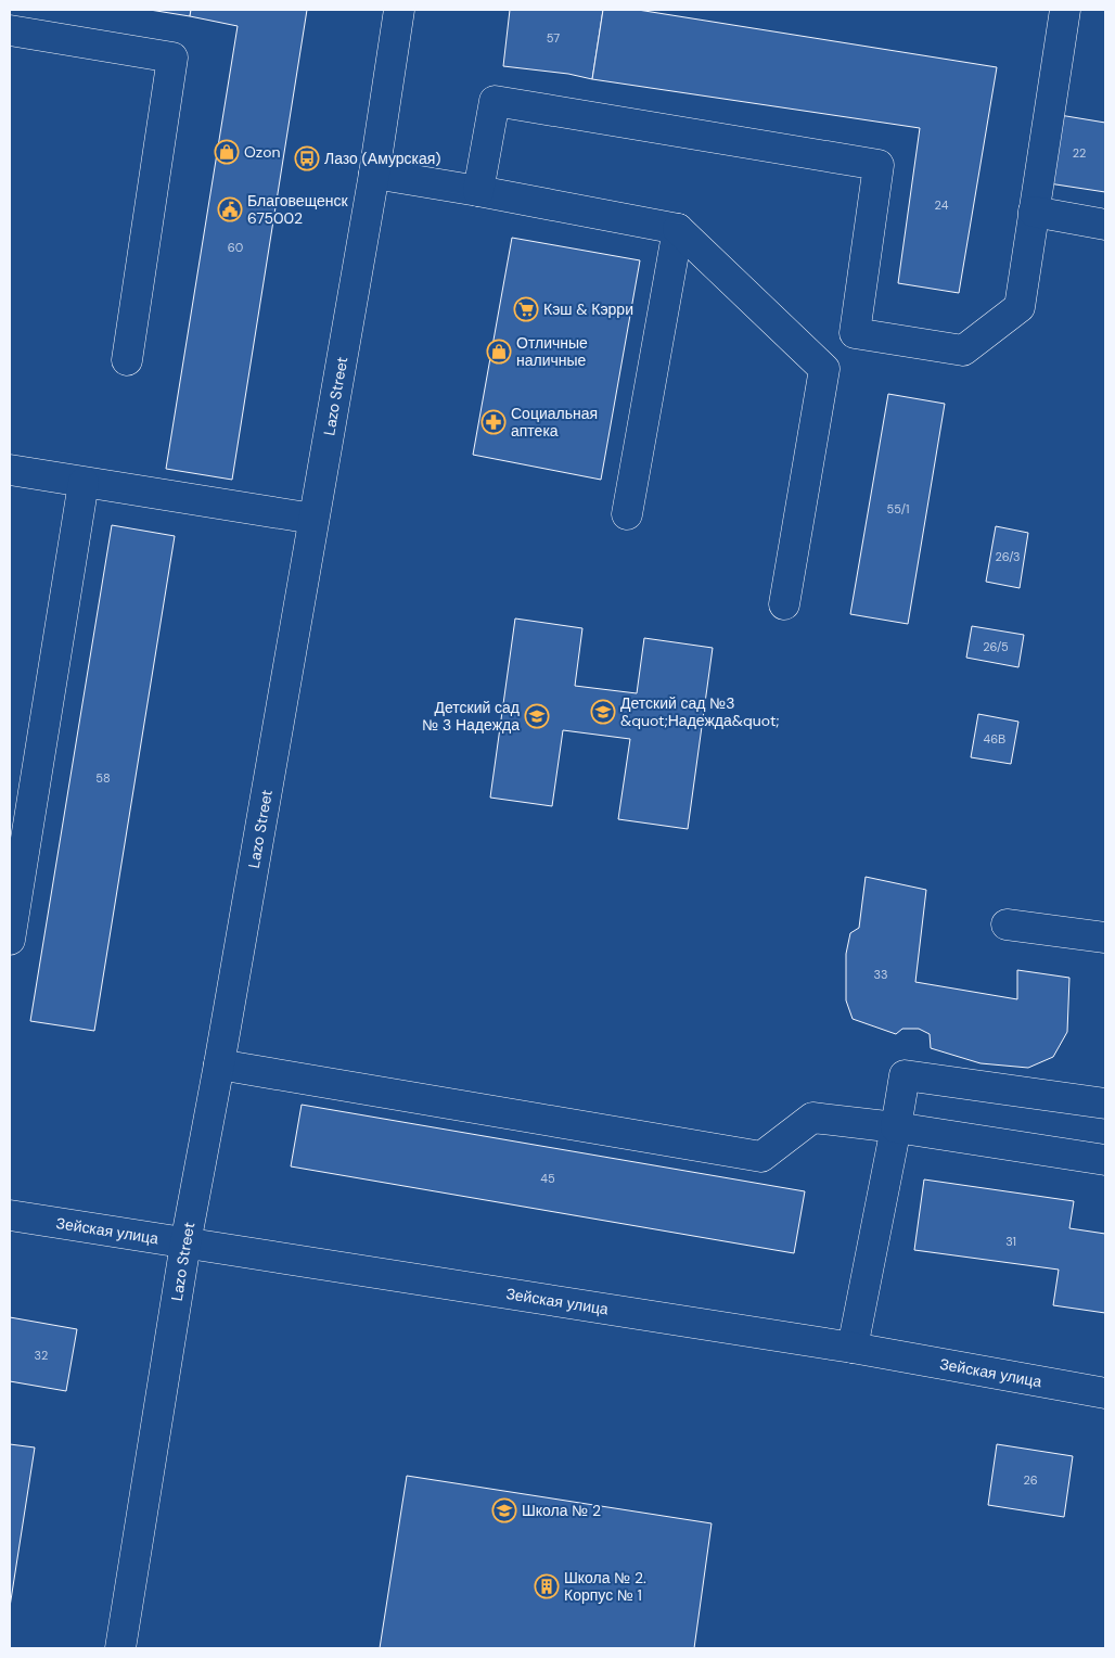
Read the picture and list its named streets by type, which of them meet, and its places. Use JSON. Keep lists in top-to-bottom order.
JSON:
{
  "streets": {
    "main road": ["Lazo Street", "Зейская улица"]
  },
  "crossings": [
    ["Lazo Street", "Зейская улица"]
  ],
  "places": {
    "shop": ["Ozon", "Отличные наличные"],
    "bus stop": ["Лазо (Амурская)"],
    "public building": ["Благовещенск 675002"],
    "supermarket": ["Кэш & Кэрри"],
    "pharmacy": ["Социальная аптека"],
    "school or university": ["Детский сад №3 &quot;Надежда&quot;", "Детский сад № 3 Надежда", "Школа № 2"],
    "building": ["Школа № 2. Корпус № 1"]
  },
  "house_numbers": [
    "57",
    "22",
    "24",
    "60",
    "55/1",
    "26/3",
    "26/5",
    "46В",
    "58",
    "33",
    "45",
    "31",
    "32",
    "26"
  ]
}
